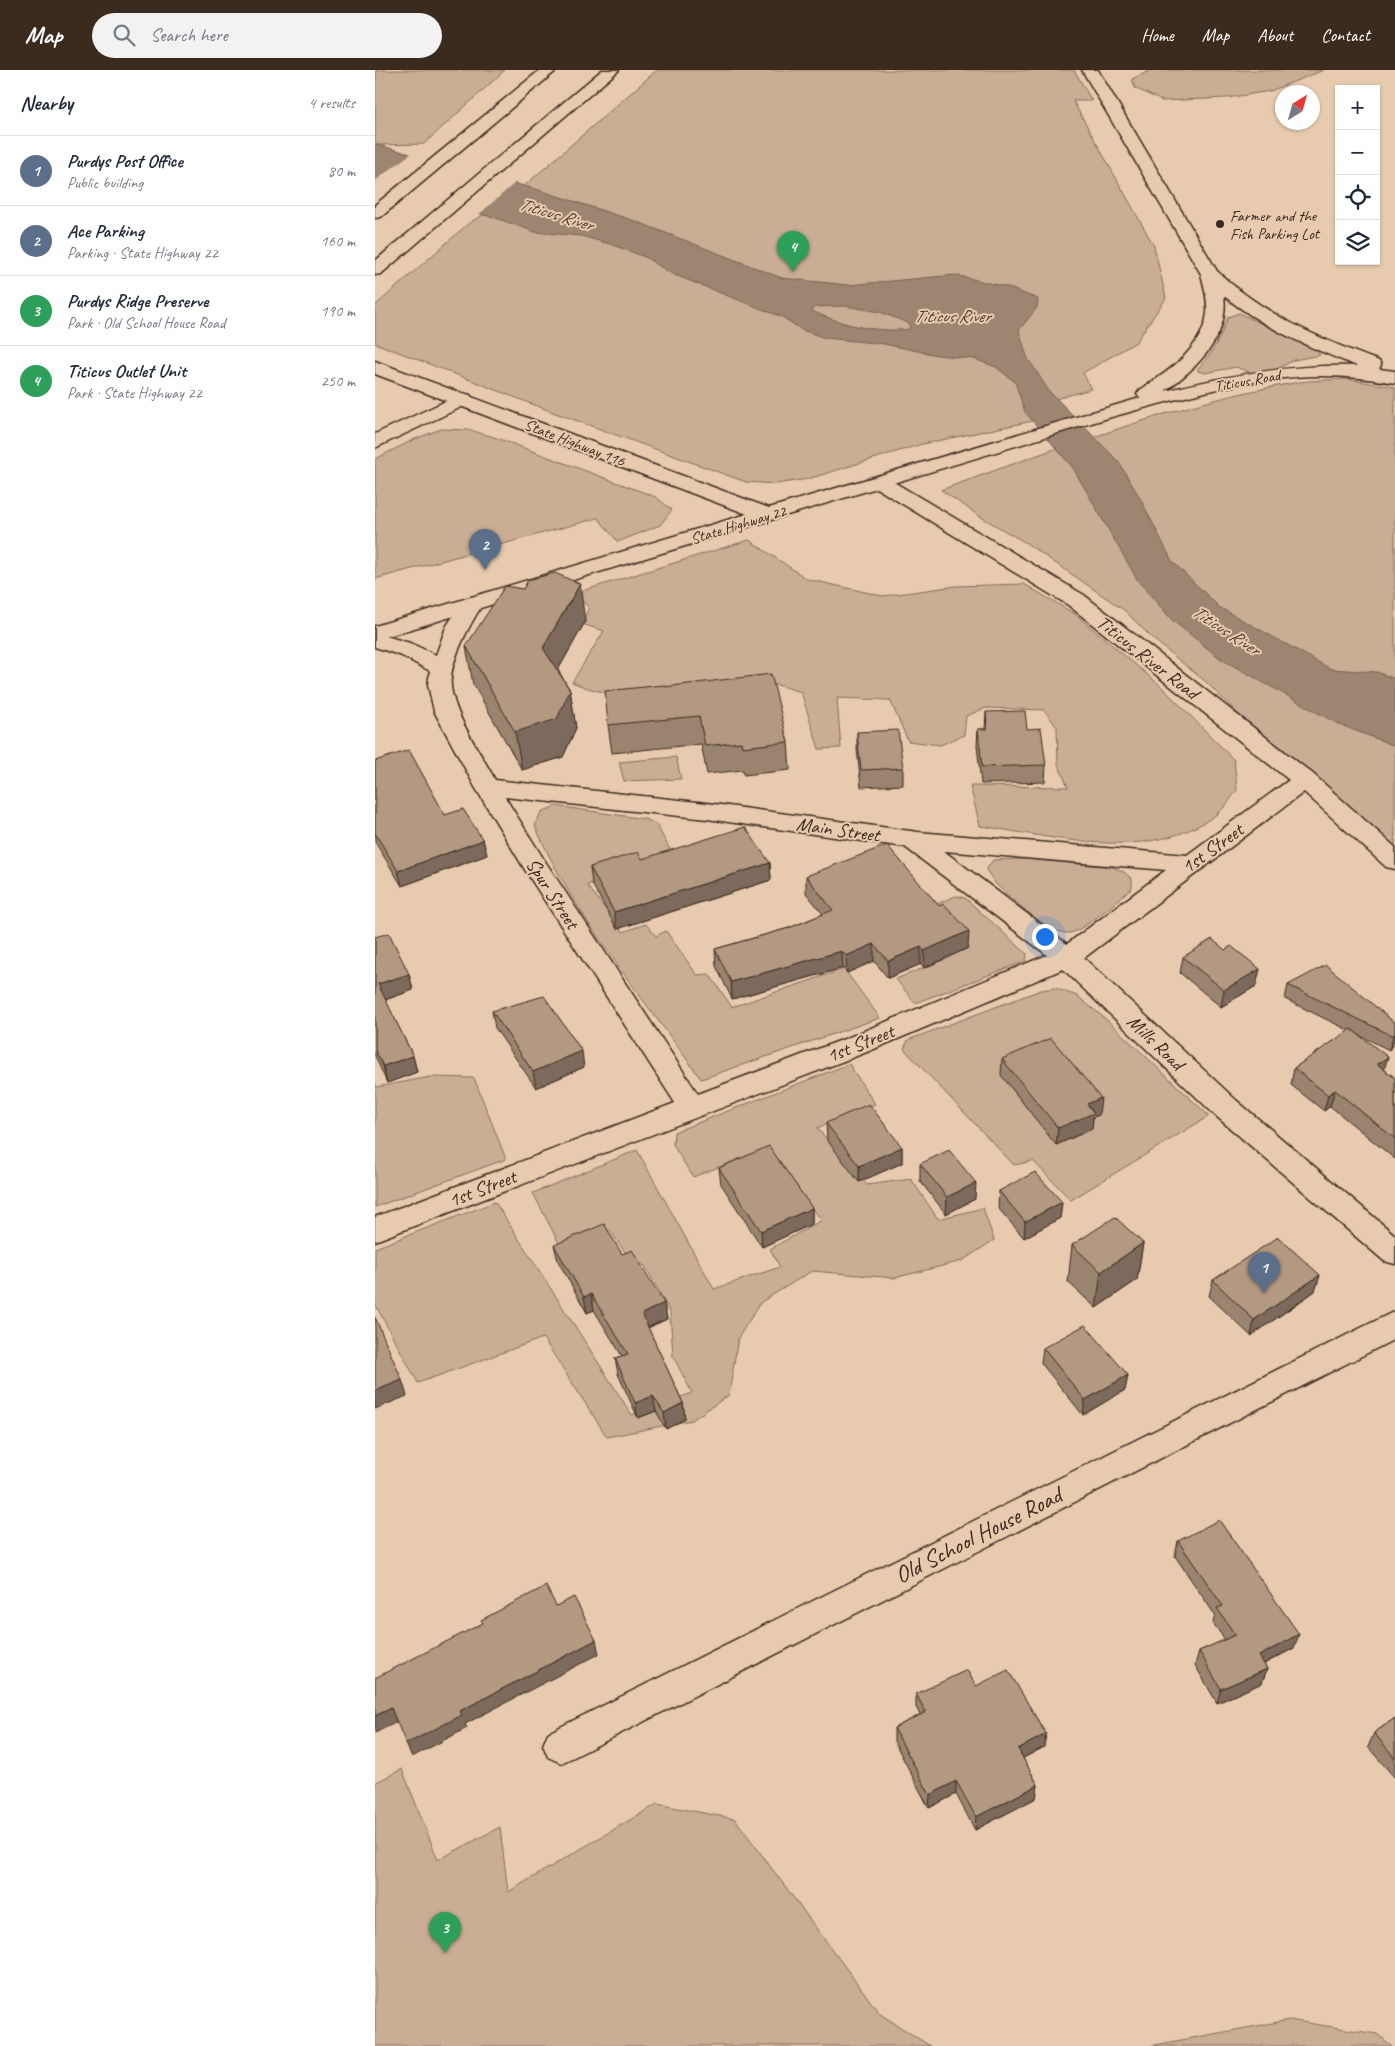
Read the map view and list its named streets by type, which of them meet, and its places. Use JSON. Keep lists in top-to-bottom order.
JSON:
{
  "streets": {
    "main road": [
      "Titicus Road",
      "State Highway 116",
      "State Highway 22",
      "Titicus River Road",
      "Main Street",
      "1st Street",
      "Spur Street",
      "Mills Road",
      "Old School House Road"
    ]
  },
  "crossings": [
    ["Titicus Road", "State Highway 22"],
    ["State Highway 116", "State Highway 22"],
    ["State Highway 22", "Titicus River Road"],
    ["State Highway 22", "Spur Street"],
    ["Titicus River Road", "1st Street"],
    ["Main Street", "1st Street"],
    ["Main Street", "Spur Street"],
    ["Main Street", "Mills Road"],
    ["1st Street", "Spur Street"],
    ["1st Street", "Mills Road"]
  ],
  "water": ["Titicus River"],
  "places": ["Farmer and the Fish Parking Lot"],
  "north": "top right",
  "page": {
    "header": "Map",
    "search": "Search here",
    "nav": [
      "Home",
      "Map",
      "About",
      "Contact"
    ],
    "heading": ["Nearby", "4 results"],
    "map_buttons": ["+", "−"],
    "list": [
      {
        "mark": "1",
        "name": "Purdys Post Office",
        "note": "Public building",
        "value": "80 m"
      },
      {
        "mark": "2",
        "name": "Ace Parking",
        "note": "Parking · State Highway 22",
        "value": "160 m"
      },
      {
        "mark": "3",
        "name": "Purdys Ridge Preserve",
        "note": "Park · Old School House Road",
        "value": "190 m"
      },
      {
        "mark": "4",
        "name": "Titicus Outlet Unit",
        "note": "Park · State Highway 22",
        "value": "250 m"
      }
    ],
    "pins": [
      "4",
      "2",
      "1",
      "3"
    ]
  }
}
